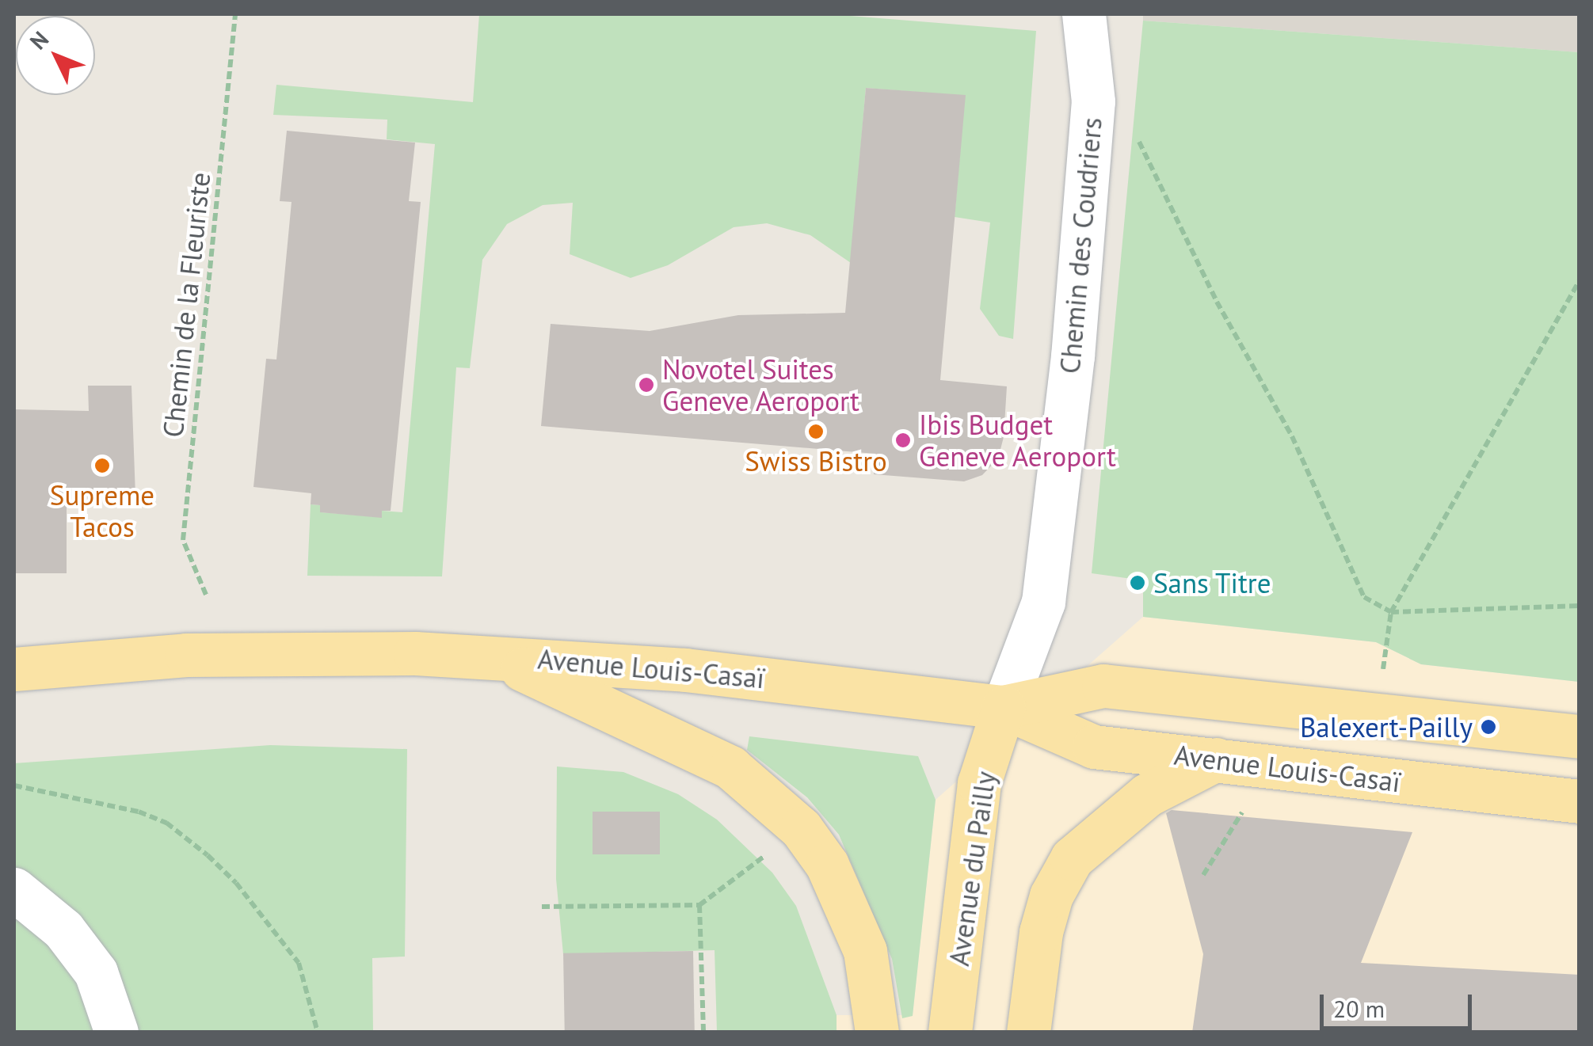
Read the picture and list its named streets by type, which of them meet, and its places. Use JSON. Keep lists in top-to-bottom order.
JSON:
{
  "streets": {
    "main road": ["Avenue Louis-Casaï", "Avenue du Pailly"],
    "street": ["Chemin des Coudriers"],
    "path": ["Chemin de la Fleuriste"]
  },
  "crossings": [
    ["Chemin des Coudriers", "Avenue Louis-Casaï"],
    ["Chemin des Coudriers", "Avenue du Pailly"],
    ["Avenue Louis-Casaï", "Avenue du Pailly"]
  ],
  "places": [
    "Novotel Suites Geneve Aeroport",
    "Swiss Bistro",
    "Ibis Budget Geneve Aeroport",
    "Supreme Tacos",
    "Sans Titre",
    "Balexert-Pailly"
  ],
  "scale_bar": "20 m",
  "north": "top left"
}
